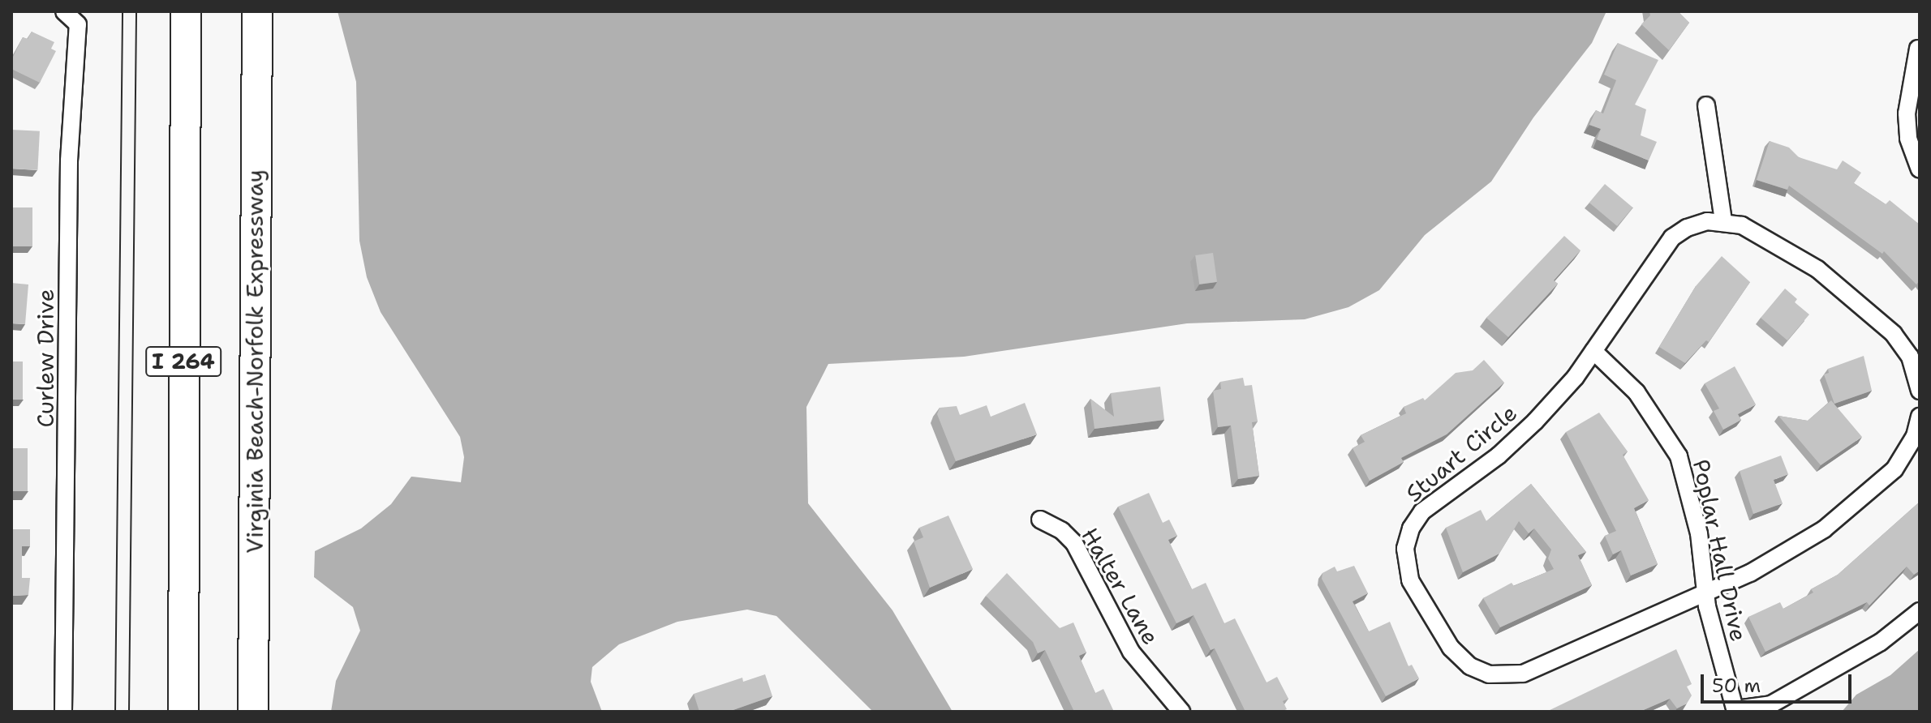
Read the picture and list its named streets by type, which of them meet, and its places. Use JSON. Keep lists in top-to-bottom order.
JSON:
{
  "streets": {
    "highway": ["I 264", "Virginia Beach-Norfolk Expressway"],
    "street": [
      "Curlew Drive",
      "Stuart Circle",
      "Poplar Hall Drive",
      "Halter Lane"
    ]
  },
  "crossings": [
    ["Stuart Circle", "Poplar Hall Drive"]
  ],
  "scale_bar": "50 m"
}
